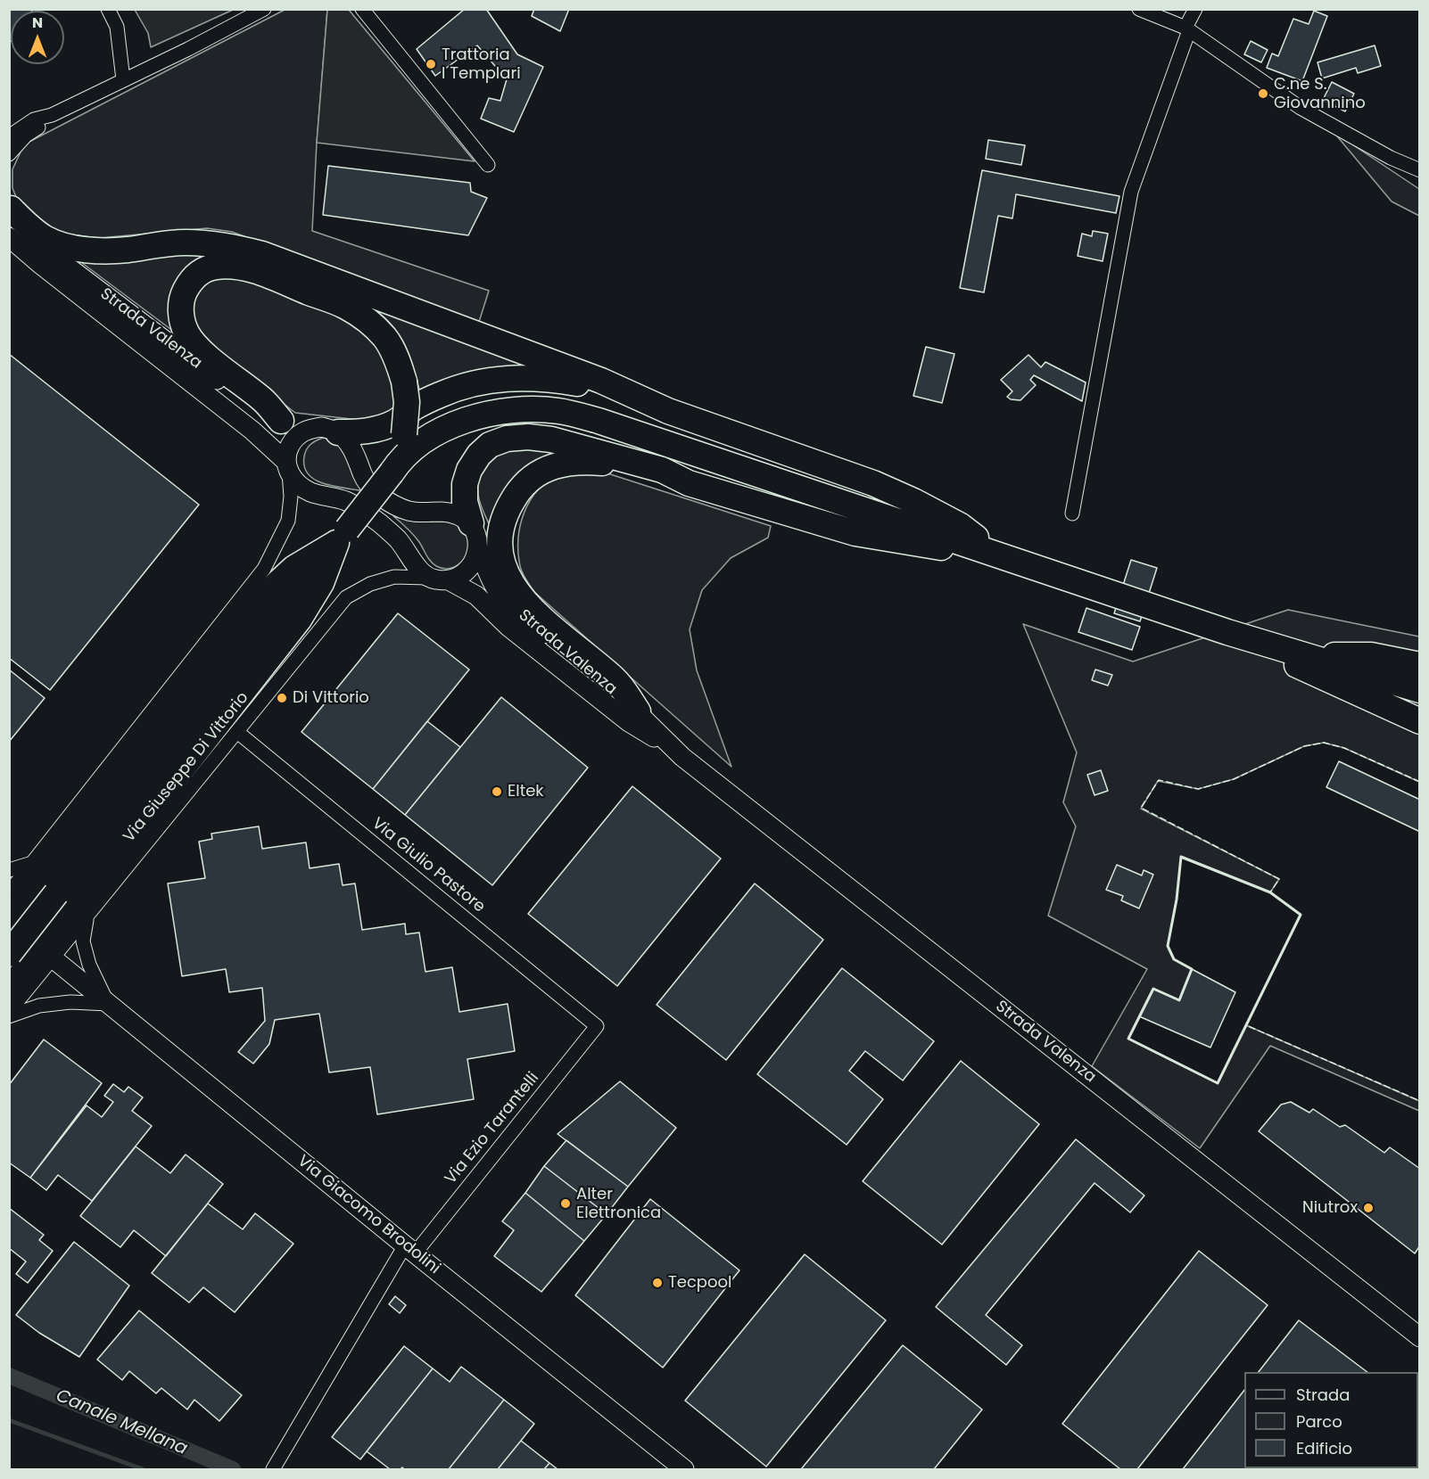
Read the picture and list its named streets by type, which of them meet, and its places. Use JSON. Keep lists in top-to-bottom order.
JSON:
{
  "streets": {
    "main road": ["Strada Valenza", "Via Giacomo Brodolini"],
    "street": ["Via Giuseppe Di Vittorio", "Via Giulio Pastore", "Via Ezio Tarantelli"]
  },
  "crossings": [
    ["Strada Valenza", "Via Giuseppe Di Vittorio"],
    ["Via Giuseppe Di Vittorio", "Via Giulio Pastore"],
    ["Via Giuseppe Di Vittorio", "Via Giacomo Brodolini"],
    ["Via Giulio Pastore", "Via Ezio Tarantelli"],
    ["Via Ezio Tarantelli", "Via Giacomo Brodolini"]
  ],
  "water": ["Canale Mellana"],
  "places": [
    "Trattoria I Templari",
    "C.ne S. Giovannino",
    "Di Vittorio",
    "Eltek",
    "Alter Elettronica",
    "Niutrox",
    "Tecpool"
  ],
  "legend": ["Strada", "Parco", "Edificio"],
  "north": "top"
}
